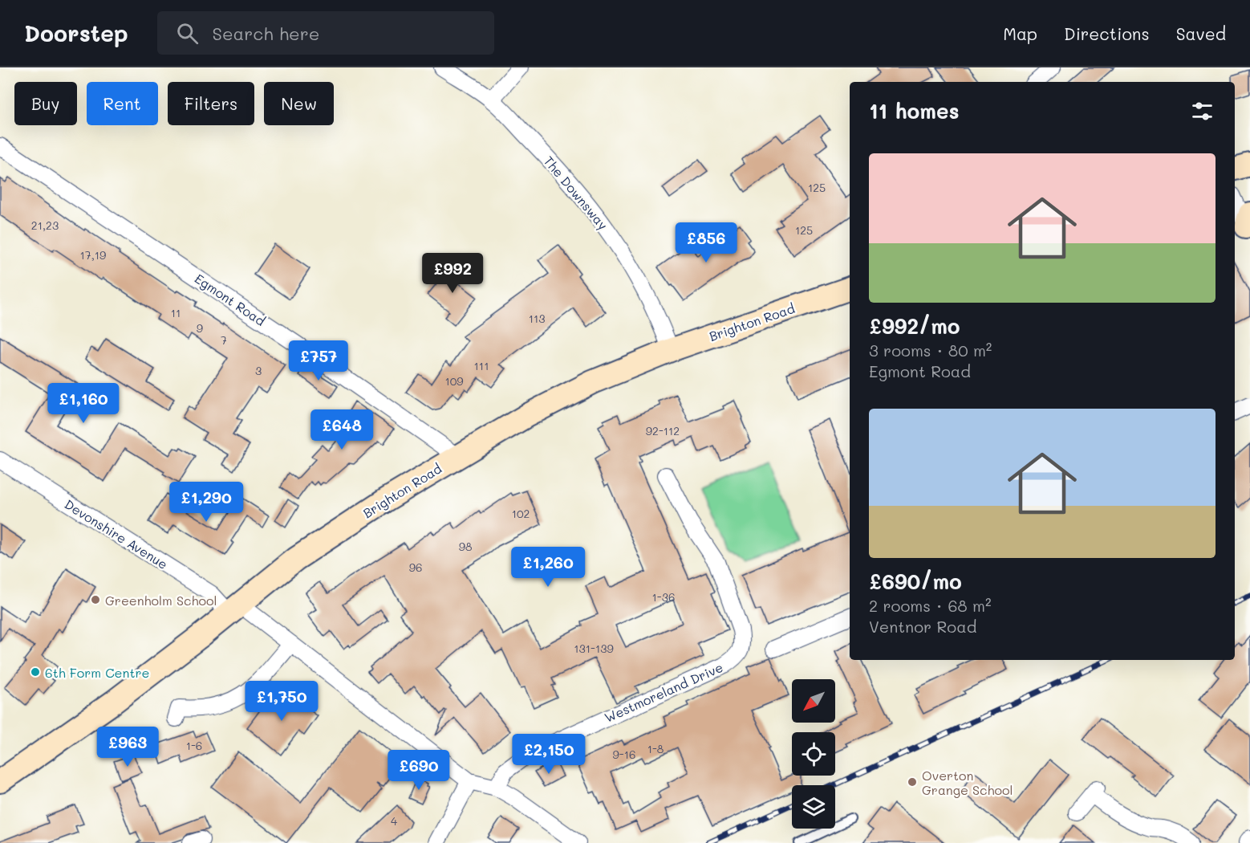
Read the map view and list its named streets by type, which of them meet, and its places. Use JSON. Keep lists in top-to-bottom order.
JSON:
{
  "streets": {
    "main road": ["Brighton Road"],
    "street": [
      "The Downsway",
      "Egmont Road",
      "Devonshire Avenue",
      "Westmoreland Drive"
    ]
  },
  "crossings": [
    ["The Downsway", "Brighton Road"],
    ["Egmont Road", "Brighton Road"],
    ["Brighton Road", "Devonshire Avenue"]
  ],
  "places": ["Greenholm School", "6th Form Centre", "Overton Grange School"],
  "house_numbers": [
    "125",
    "21,23",
    "125",
    "17,19",
    "11",
    "113",
    "9",
    "7",
    "111",
    "3",
    "109",
    "92-112",
    "102",
    "98",
    "96",
    "1-36",
    "131-139",
    "1-6",
    "1-8",
    "9-16",
    "4"
  ],
  "north": "bottom left",
  "page": {
    "header": "Doorstep",
    "search": "Search here",
    "nav": ["Map", "Directions", "Saved"],
    "chip": [
      "Buy",
      "Rent",
      "Filters",
      "New"
    ],
    "heading": "11 homes",
    "list": [
      {
        "name": "£992/mo",
        "note": "3 rooms · 80 m² · Egmont Road"
      },
      {
        "name": "£690/mo",
        "note": "2 rooms · 68 m² · Ventnor Road"
      }
    ],
    "price": [
      "£856",
      "£992",
      "£757",
      "£1,160",
      "£648",
      "£1,290",
      "£1,260",
      "£1,750",
      "£963",
      "£2,150",
      "£690"
    ]
  }
}
